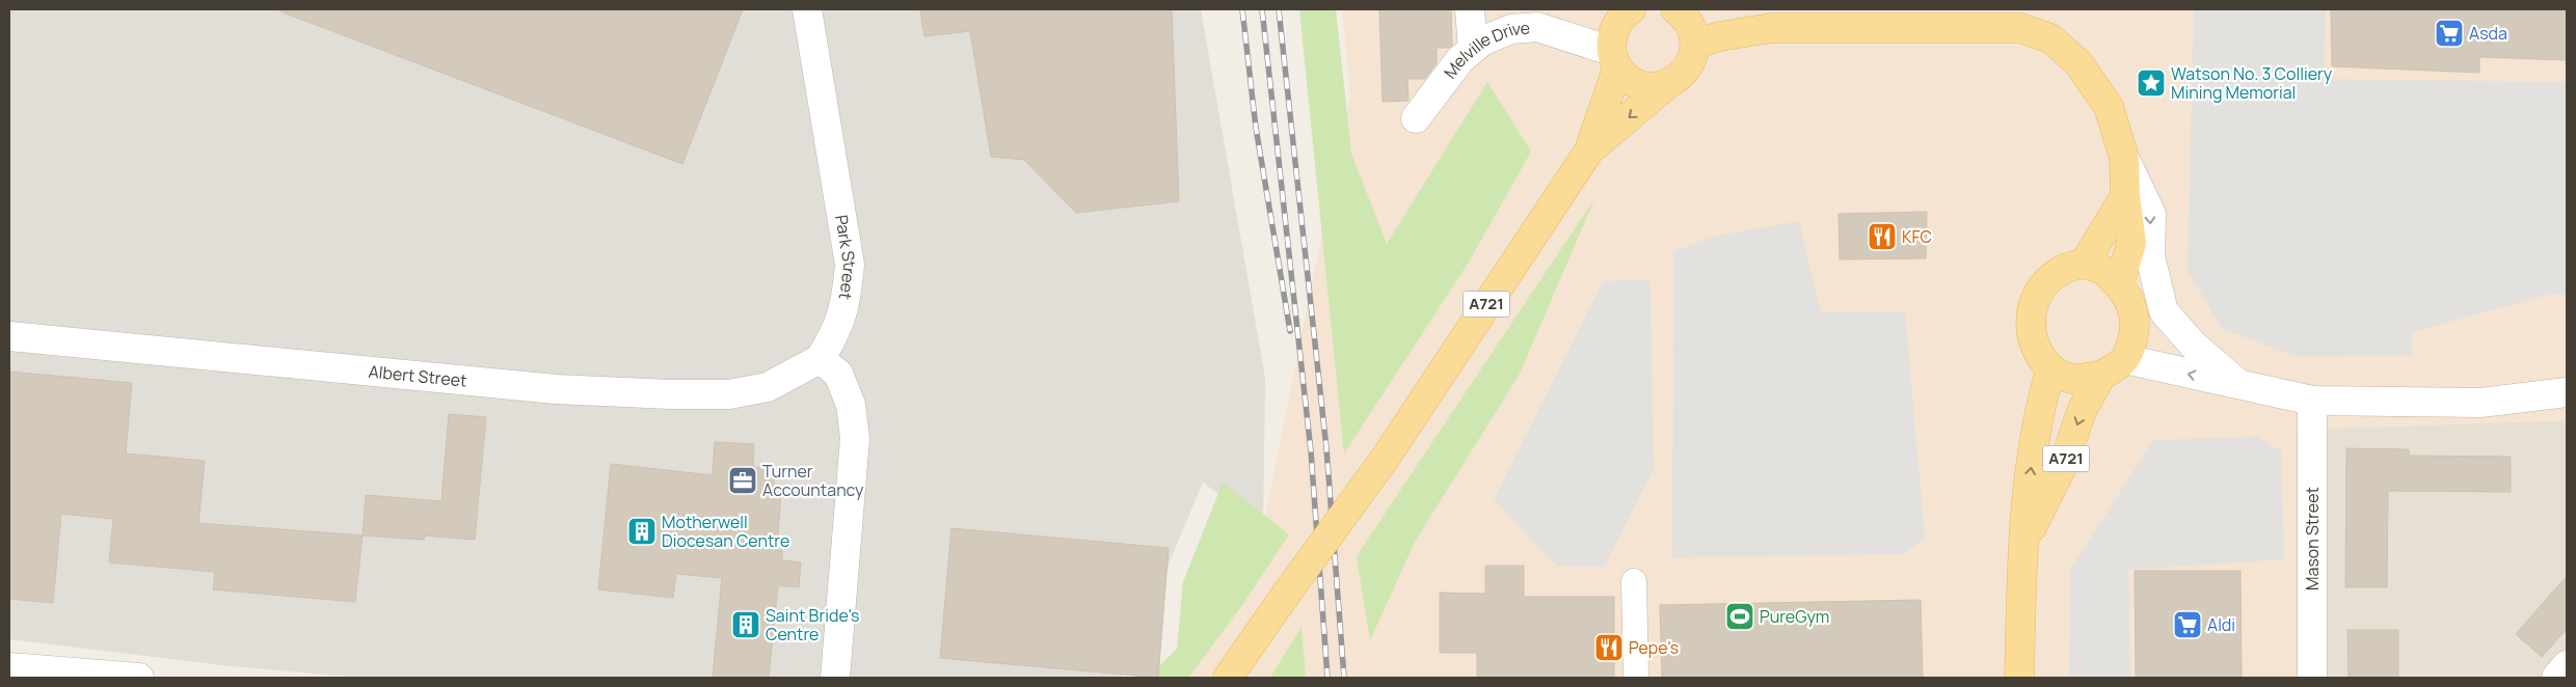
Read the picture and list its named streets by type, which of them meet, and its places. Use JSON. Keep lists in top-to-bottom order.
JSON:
{
  "streets": {
    "main road": ["A721"],
    "street": [
      "Melville Drive",
      "Park Street",
      "Albert Street",
      "Mason Street"
    ]
  },
  "crossings": [
    ["Melville Drive", "A721"],
    ["Park Street", "Albert Street"]
  ],
  "places": {
    "supermarket": ["Asda", "Aldi"],
    "place": ["Watson No. 3 Colliery Mining Memorial"],
    "restaurant": ["KFC", "Pepe's"],
    "office": ["Turner Accountancy"],
    "building": ["Motherwell Diocesan Centre", "Saint Bride's Centre"],
    "sports": ["PureGym"]
  }
}
